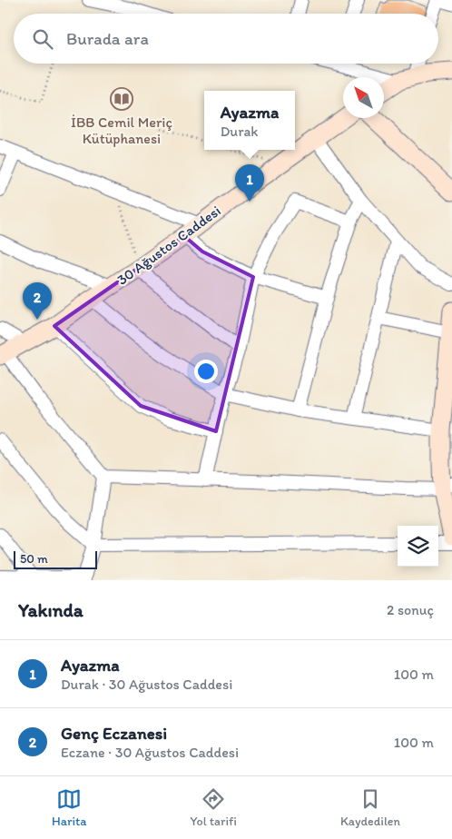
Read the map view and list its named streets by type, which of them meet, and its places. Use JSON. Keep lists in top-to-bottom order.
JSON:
{
  "streets": {
    "main road": ["30 Ağustos Caddesi"]
  },
  "places": {
    "library": ["İBB Cemil Meriç Kütüphanesi"]
  },
  "scale_bar": "50 m",
  "north": "top left",
  "page": {
    "search": "Burada ara",
    "popup": ["Ayazma", "Durak"],
    "pins": ["1", "2"],
    "scale": "50 m",
    "heading": ["Yakında", "2 sonuç"],
    "list": [
      {
        "mark": "1",
        "name": "Ayazma",
        "note": "Durak · 30 Ağustos Caddesi",
        "value": "100 m"
      },
      {
        "mark": "2",
        "name": "Genç Eczanesi",
        "note": "Eczane · 30 Ağustos Caddesi",
        "value": "100 m"
      }
    ],
    "nav": ["Harita", "Yol tarifi", "Kaydedilen"]
  }
}
